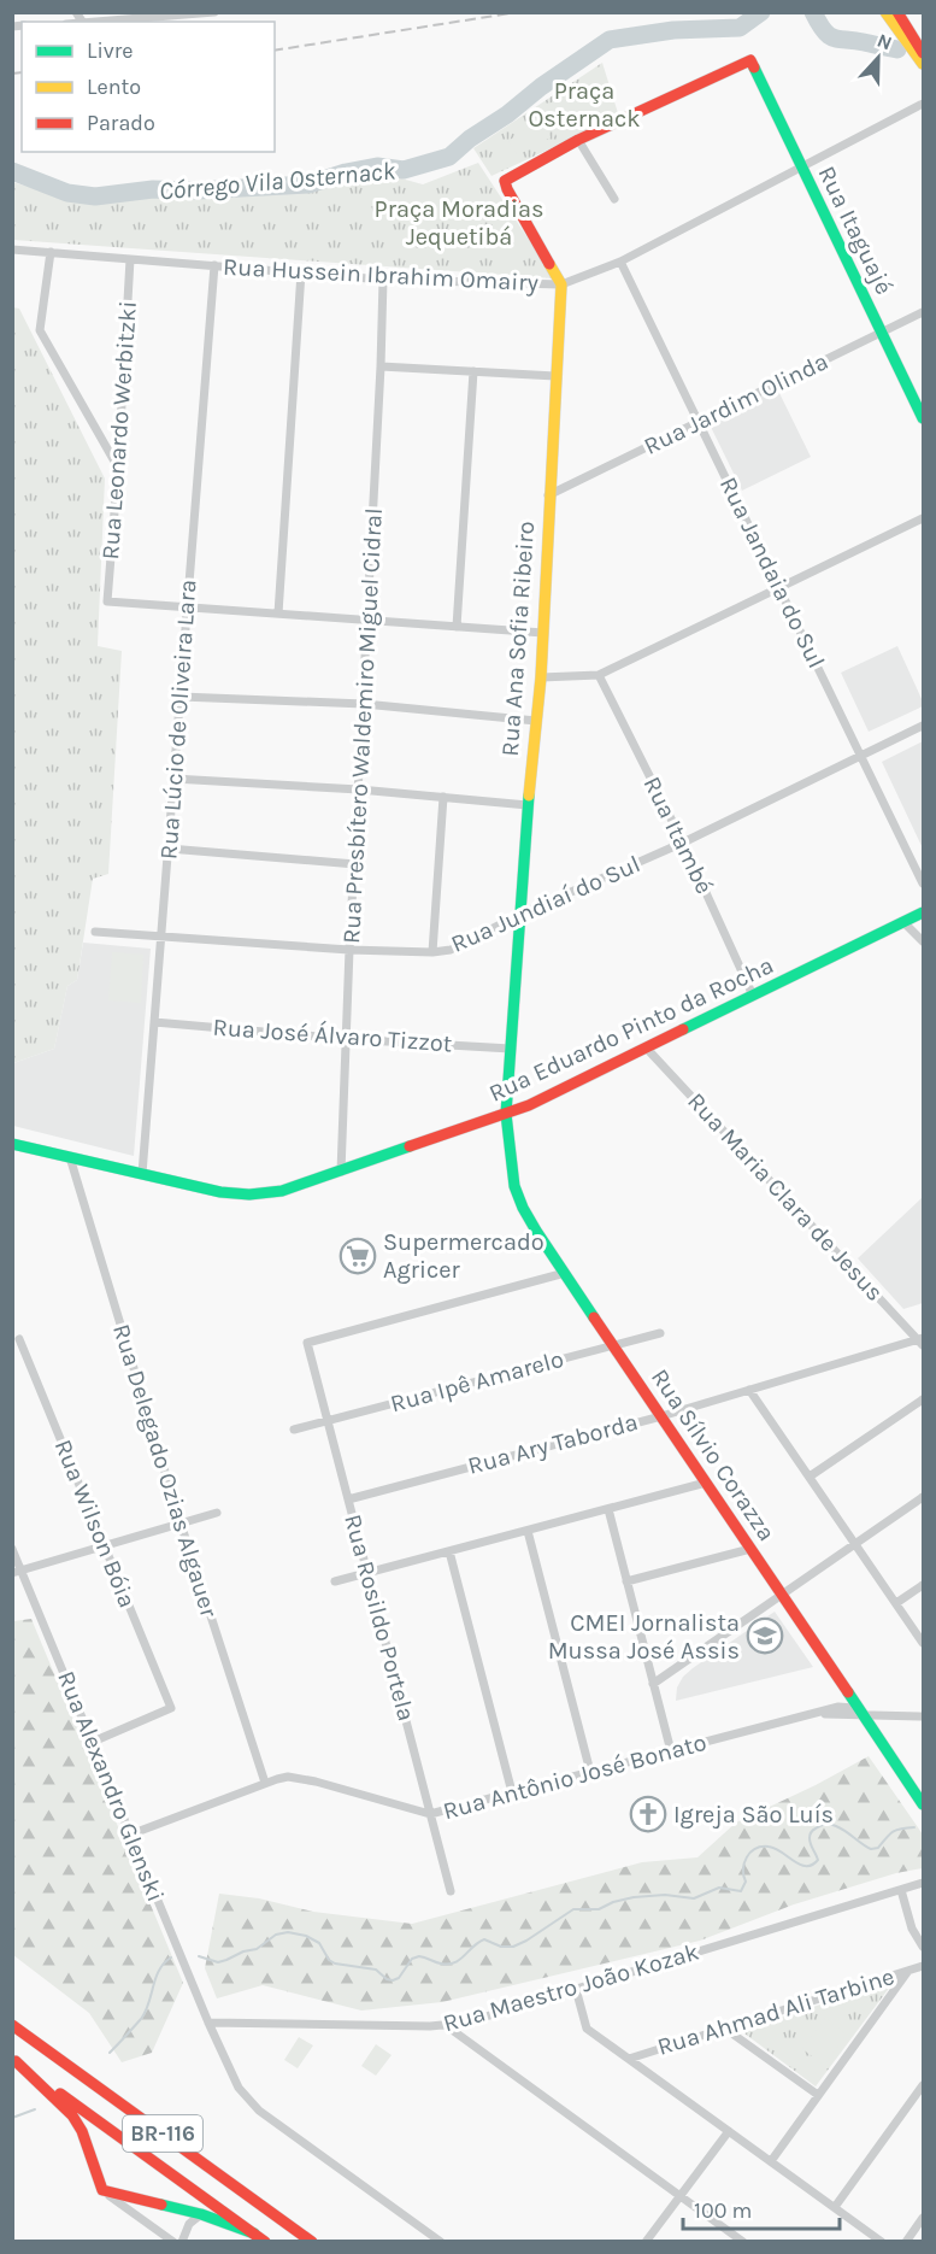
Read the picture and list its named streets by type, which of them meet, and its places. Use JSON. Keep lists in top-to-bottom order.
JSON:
{
  "streets": {
    "main road": [
      "Rua Itaguajé",
      "Rua Ana Sofia Ribeiro",
      "Rua Eduardo Pinto da Rocha",
      "Rua Sílvio Corazza",
      "BR-116"
    ],
    "street": [
      "Rua Hussein Ibrahim Omairy",
      "Rua Jardim Olinda",
      "Rua Leonardo Werbitzki",
      "Rua Jandaia do Sul",
      "Rua Lúcio de Oliveira Lara",
      "Rua Presbítero Waldemiro Miguel Cidral",
      "Rua Itambé",
      "Rua Jundiaí do Sul",
      "Rua José Álvaro Tizzot",
      "Rua Maria Clara de Jesus",
      "Rua Ipê Amarelo",
      "Rua Ary Taborda",
      "Rua Delegado Ozias Algauer",
      "Rua Wilson Bóia",
      "Rua Rosildo Portela",
      "Rua Antônio José Bonato",
      "Rua Alexandro Glenski",
      "Rua Maestro João Kozak",
      "Rua Ahmad Ali Tarbine"
    ]
  },
  "crossings": [
    ["Rua Itaguajé", "Rua Hussein Ibrahim Omairy"],
    ["Rua Itaguajé", "Rua Jardim Olinda"],
    ["Rua Hussein Ibrahim Omairy", "Rua Leonardo Werbitzki"],
    ["Rua Hussein Ibrahim Omairy", "Rua Jandaia do Sul"],
    ["Rua Hussein Ibrahim Omairy", "Rua Ana Sofia Ribeiro"],
    ["Rua Hussein Ibrahim Omairy", "Rua Lúcio de Oliveira Lara"],
    ["Rua Hussein Ibrahim Omairy", "Rua Presbítero Waldemiro Miguel Cidral"],
    ["Rua Jardim Olinda", "Rua Jandaia do Sul"],
    ["Rua Jardim Olinda", "Rua Ana Sofia Ribeiro"],
    ["Rua Leonardo Werbitzki", "Rua Lúcio de Oliveira Lara"],
    ["Rua Jandaia do Sul", "Rua Jundiaí do Sul"],
    ["Rua Ana Sofia Ribeiro", "Rua Jundiaí do Sul"],
    ["Rua Ana Sofia Ribeiro", "Rua Eduardo Pinto da Rocha"],
    ["Rua Ana Sofia Ribeiro", "Rua José Álvaro Tizzot"],
    ["Rua Ana Sofia Ribeiro", "Rua Sílvio Corazza"],
    ["Rua Lúcio de Oliveira Lara", "Rua Jundiaí do Sul"],
    ["Rua Lúcio de Oliveira Lara", "Rua Eduardo Pinto da Rocha"],
    ["Rua Lúcio de Oliveira Lara", "Rua José Álvaro Tizzot"],
    ["Rua Presbítero Waldemiro Miguel Cidral", "Rua Jundiaí do Sul"],
    ["Rua Presbítero Waldemiro Miguel Cidral", "Rua Eduardo Pinto da Rocha"],
    ["Rua Presbítero Waldemiro Miguel Cidral", "Rua José Álvaro Tizzot"],
    ["Rua Itambé", "Rua Jundiaí do Sul"],
    ["Rua Itambé", "Rua Eduardo Pinto da Rocha"],
    ["Rua Eduardo Pinto da Rocha", "Rua Maria Clara de Jesus"],
    ["Rua Eduardo Pinto da Rocha", "Rua Sílvio Corazza"],
    ["Rua Eduardo Pinto da Rocha", "Rua Delegado Ozias Algauer"],
    ["Rua Maria Clara de Jesus", "Rua Ary Taborda"],
    ["Rua Ipê Amarelo", "Rua Sílvio Corazza"],
    ["Rua Ipê Amarelo", "Rua Rosildo Portela"],
    ["Rua Ary Taborda", "Rua Sílvio Corazza"],
    ["Rua Ary Taborda", "Rua Rosildo Portela"],
    ["Rua Sílvio Corazza", "Rua Rosildo Portela"],
    ["Rua Sílvio Corazza", "Rua Antônio José Bonato"],
    ["Rua Delegado Ozias Algauer", "Rua Antônio José Bonato"],
    ["Rua Wilson Bóia", "Rua Alexandro Glenski"],
    ["Rua Rosildo Portela", "Rua Antônio José Bonato"],
    ["Rua Antônio José Bonato", "Rua Alexandro Glenski"],
    ["Rua Alexandro Glenski", "Rua Maestro João Kozak"]
  ],
  "water": ["Córrego Vila Osternack"],
  "parks": ["Praça Osternack", "Praça Moradias Jequetibá"],
  "places": {
    "supermarket": ["Supermercado Agricer"],
    "school or university": ["CMEI Jornalista Mussa José Assis"],
    "church": ["Igreja São Luís"]
  },
  "legend": ["Livre", "Lento", "Parado"],
  "scale_bar": "100 m",
  "north": "top"
}
